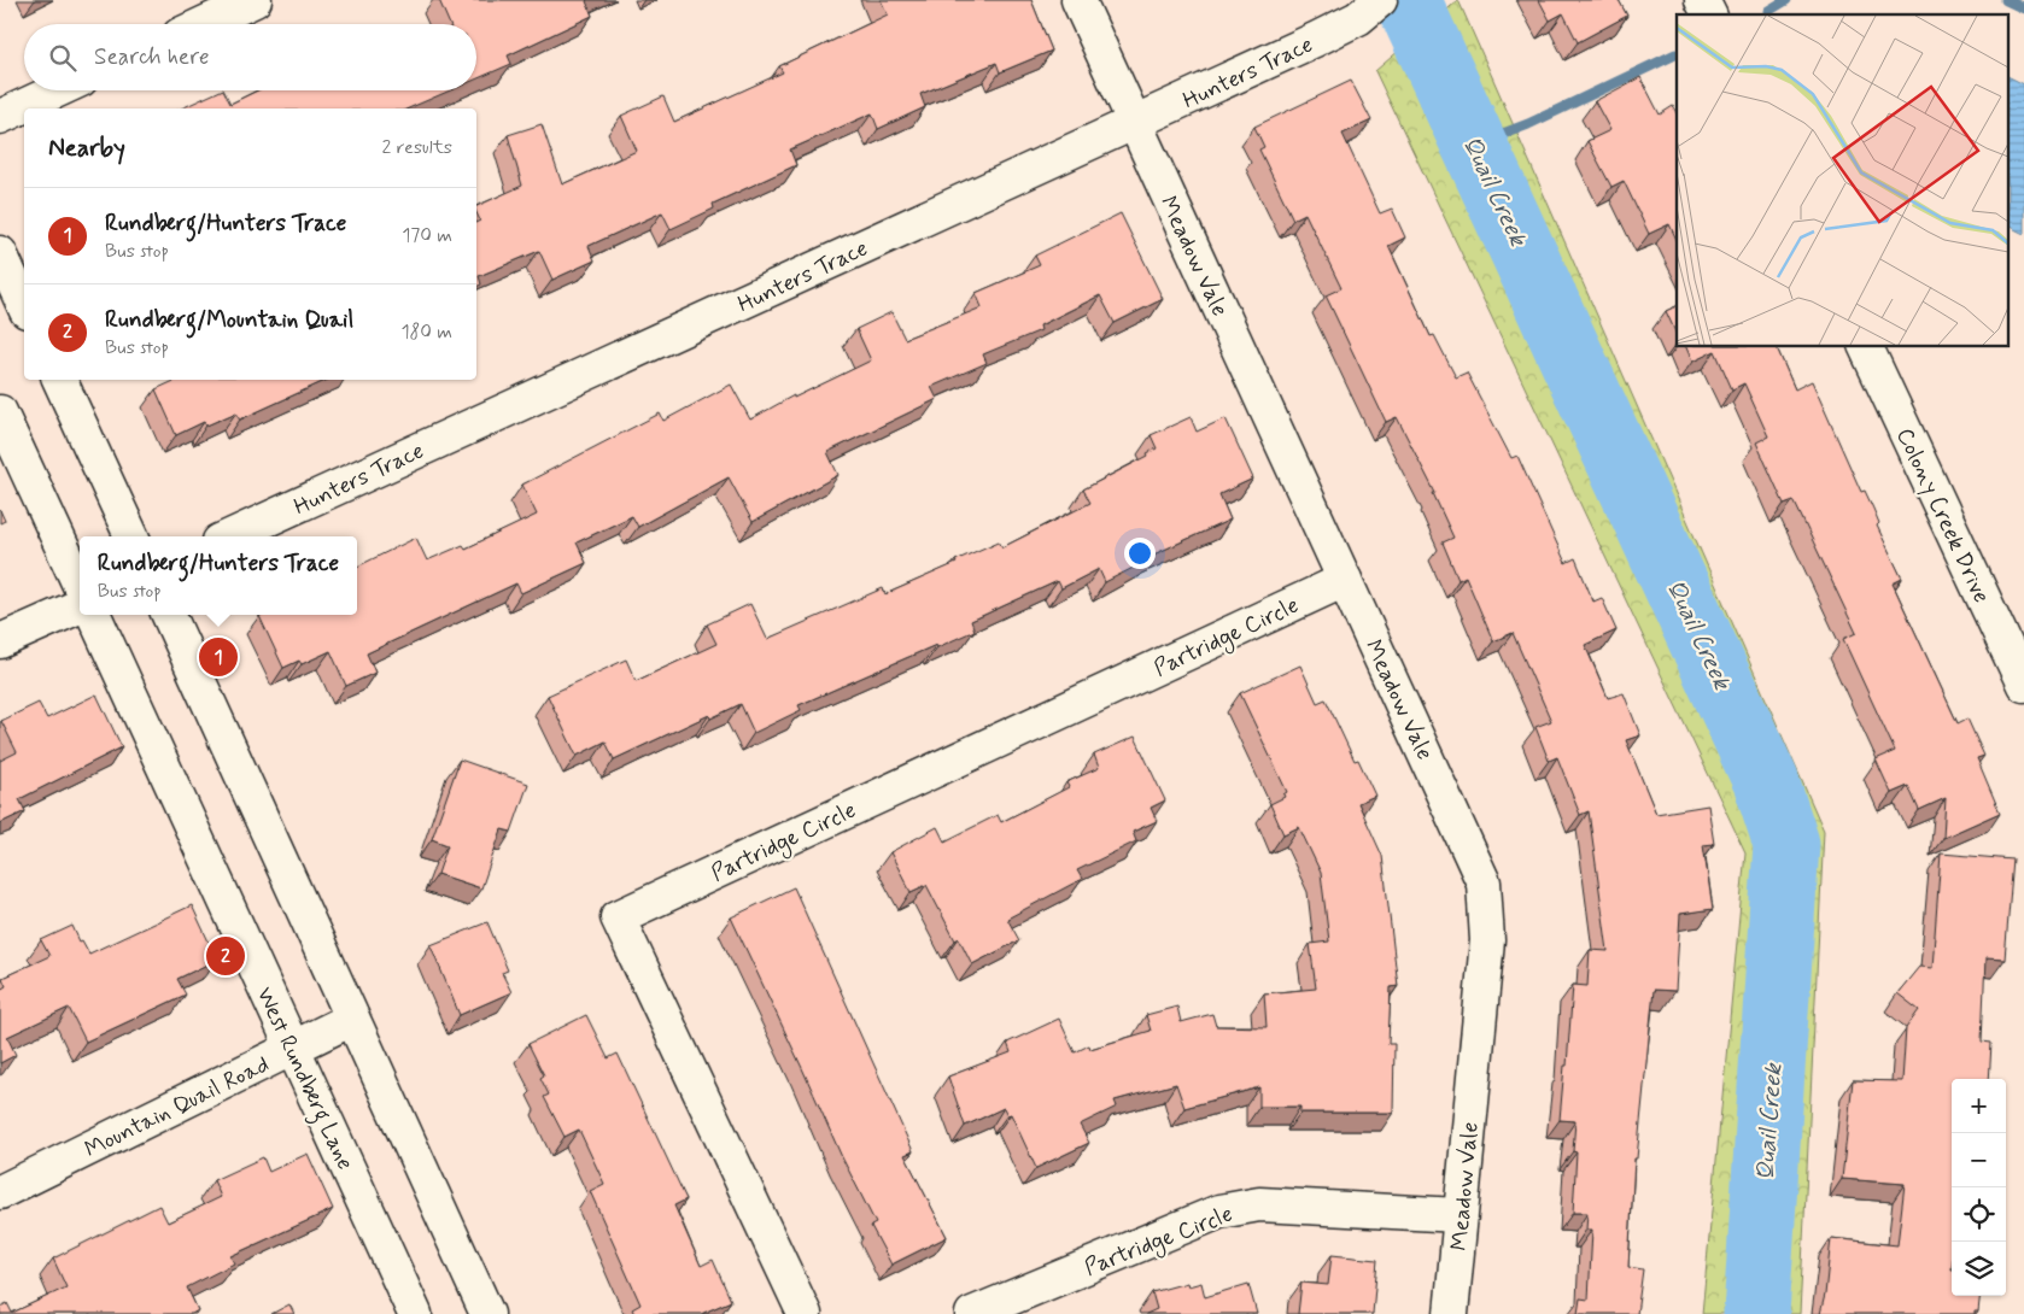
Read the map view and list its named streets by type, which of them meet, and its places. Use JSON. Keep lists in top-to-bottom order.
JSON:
{
  "streets": {
    "street": [
      "Hunters Trace",
      "Meadow Vale",
      "Colony Creek Drive",
      "Partridge Circle",
      "West Rundberg Lane",
      "Mountain Quail Road"
    ]
  },
  "crossings": [
    ["Hunters Trace", "Meadow Vale"],
    ["Meadow Vale", "Partridge Circle"],
    ["West Rundberg Lane", "Mountain Quail Road"]
  ],
  "water": ["Quail Creek"],
  "page": {
    "search": "Search here",
    "heading": ["Nearby", "2 results"],
    "list": [
      {
        "mark": "1",
        "name": "Rundberg/Hunters Trace",
        "note": "Bus stop",
        "value": "170 m"
      },
      {
        "mark": "2",
        "name": "Rundberg/Mountain Quail",
        "note": "Bus stop",
        "value": "180 m"
      }
    ],
    "popup": ["Rundberg/Hunters Trace", "Bus stop"],
    "pins": ["1", "2"],
    "map_buttons": ["+", "−"]
  }
}
